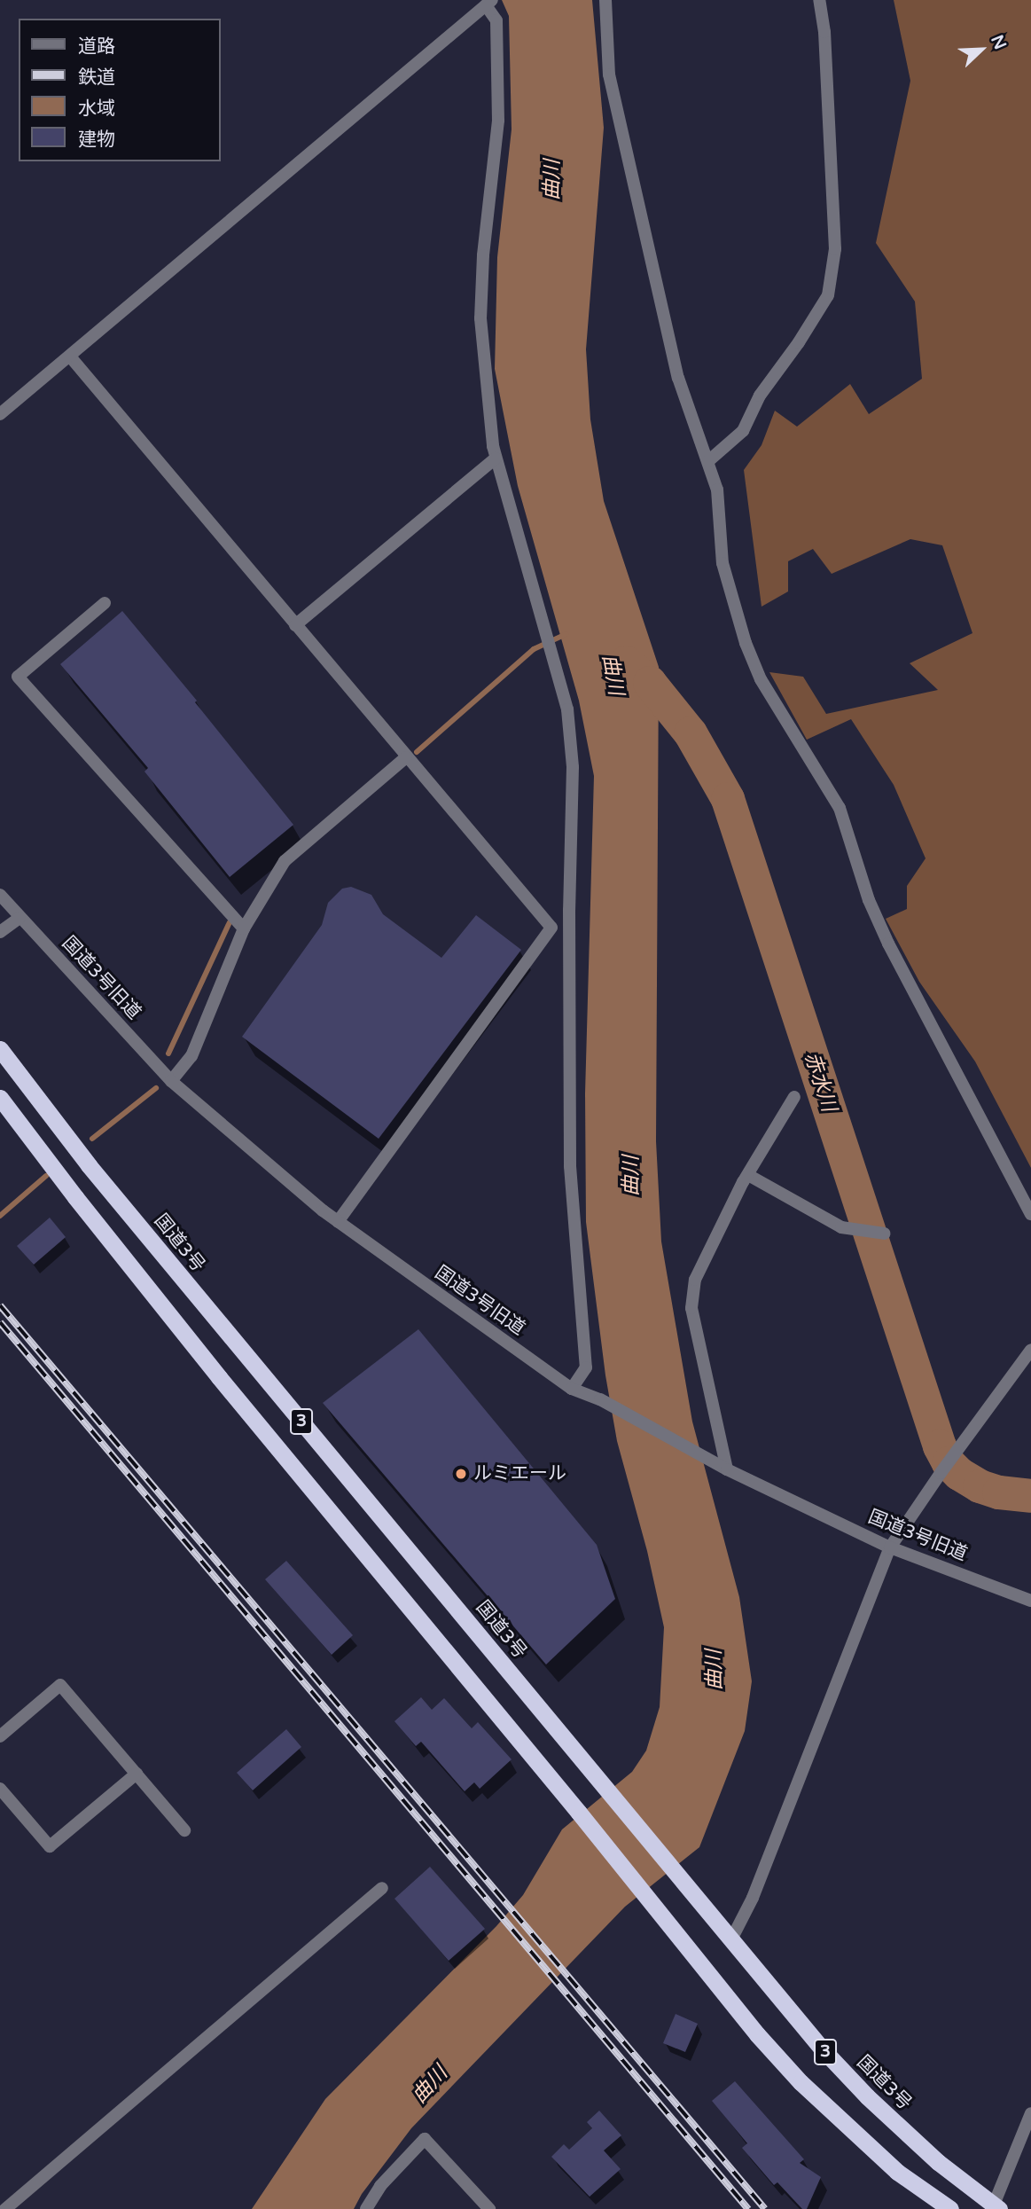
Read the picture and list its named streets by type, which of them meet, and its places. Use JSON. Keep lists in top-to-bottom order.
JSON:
{
  "streets": {
    "highway": ["国道3号", "3"],
    "street": ["国道3号旧道"]
  },
  "water": ["曲川", "赤水川"],
  "places": ["ルミエール"],
  "legend": [
    "道路",
    "鉄道",
    "水域",
    "建物"
  ],
  "north": "top right"
}
